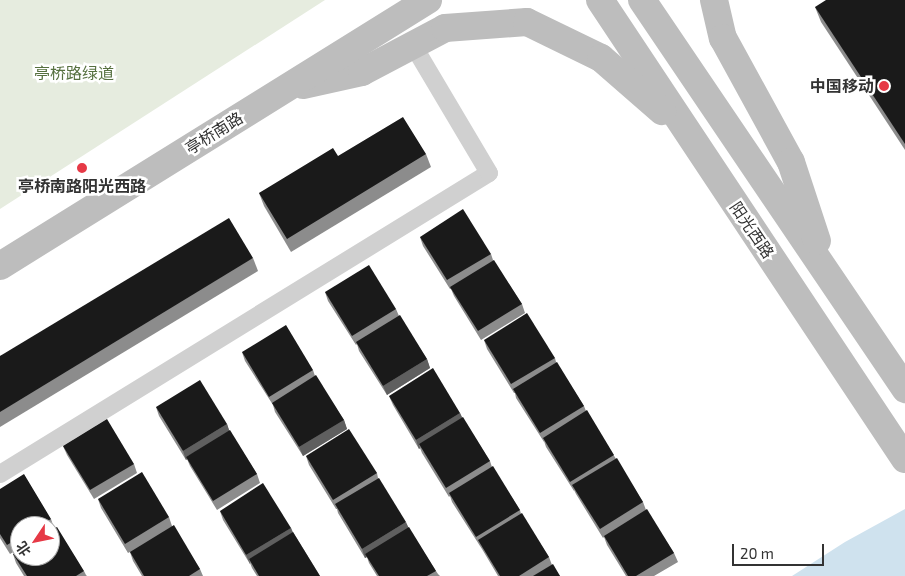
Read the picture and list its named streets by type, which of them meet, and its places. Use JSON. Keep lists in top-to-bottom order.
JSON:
{
  "streets": {
    "street": ["亭桥南路", "阳光西路"]
  },
  "parks": ["亭桥路绿道"],
  "places": ["中国移动", "亭桥南路阳光西路"],
  "scale_bar": "20 m",
  "north": "bottom left"
}
